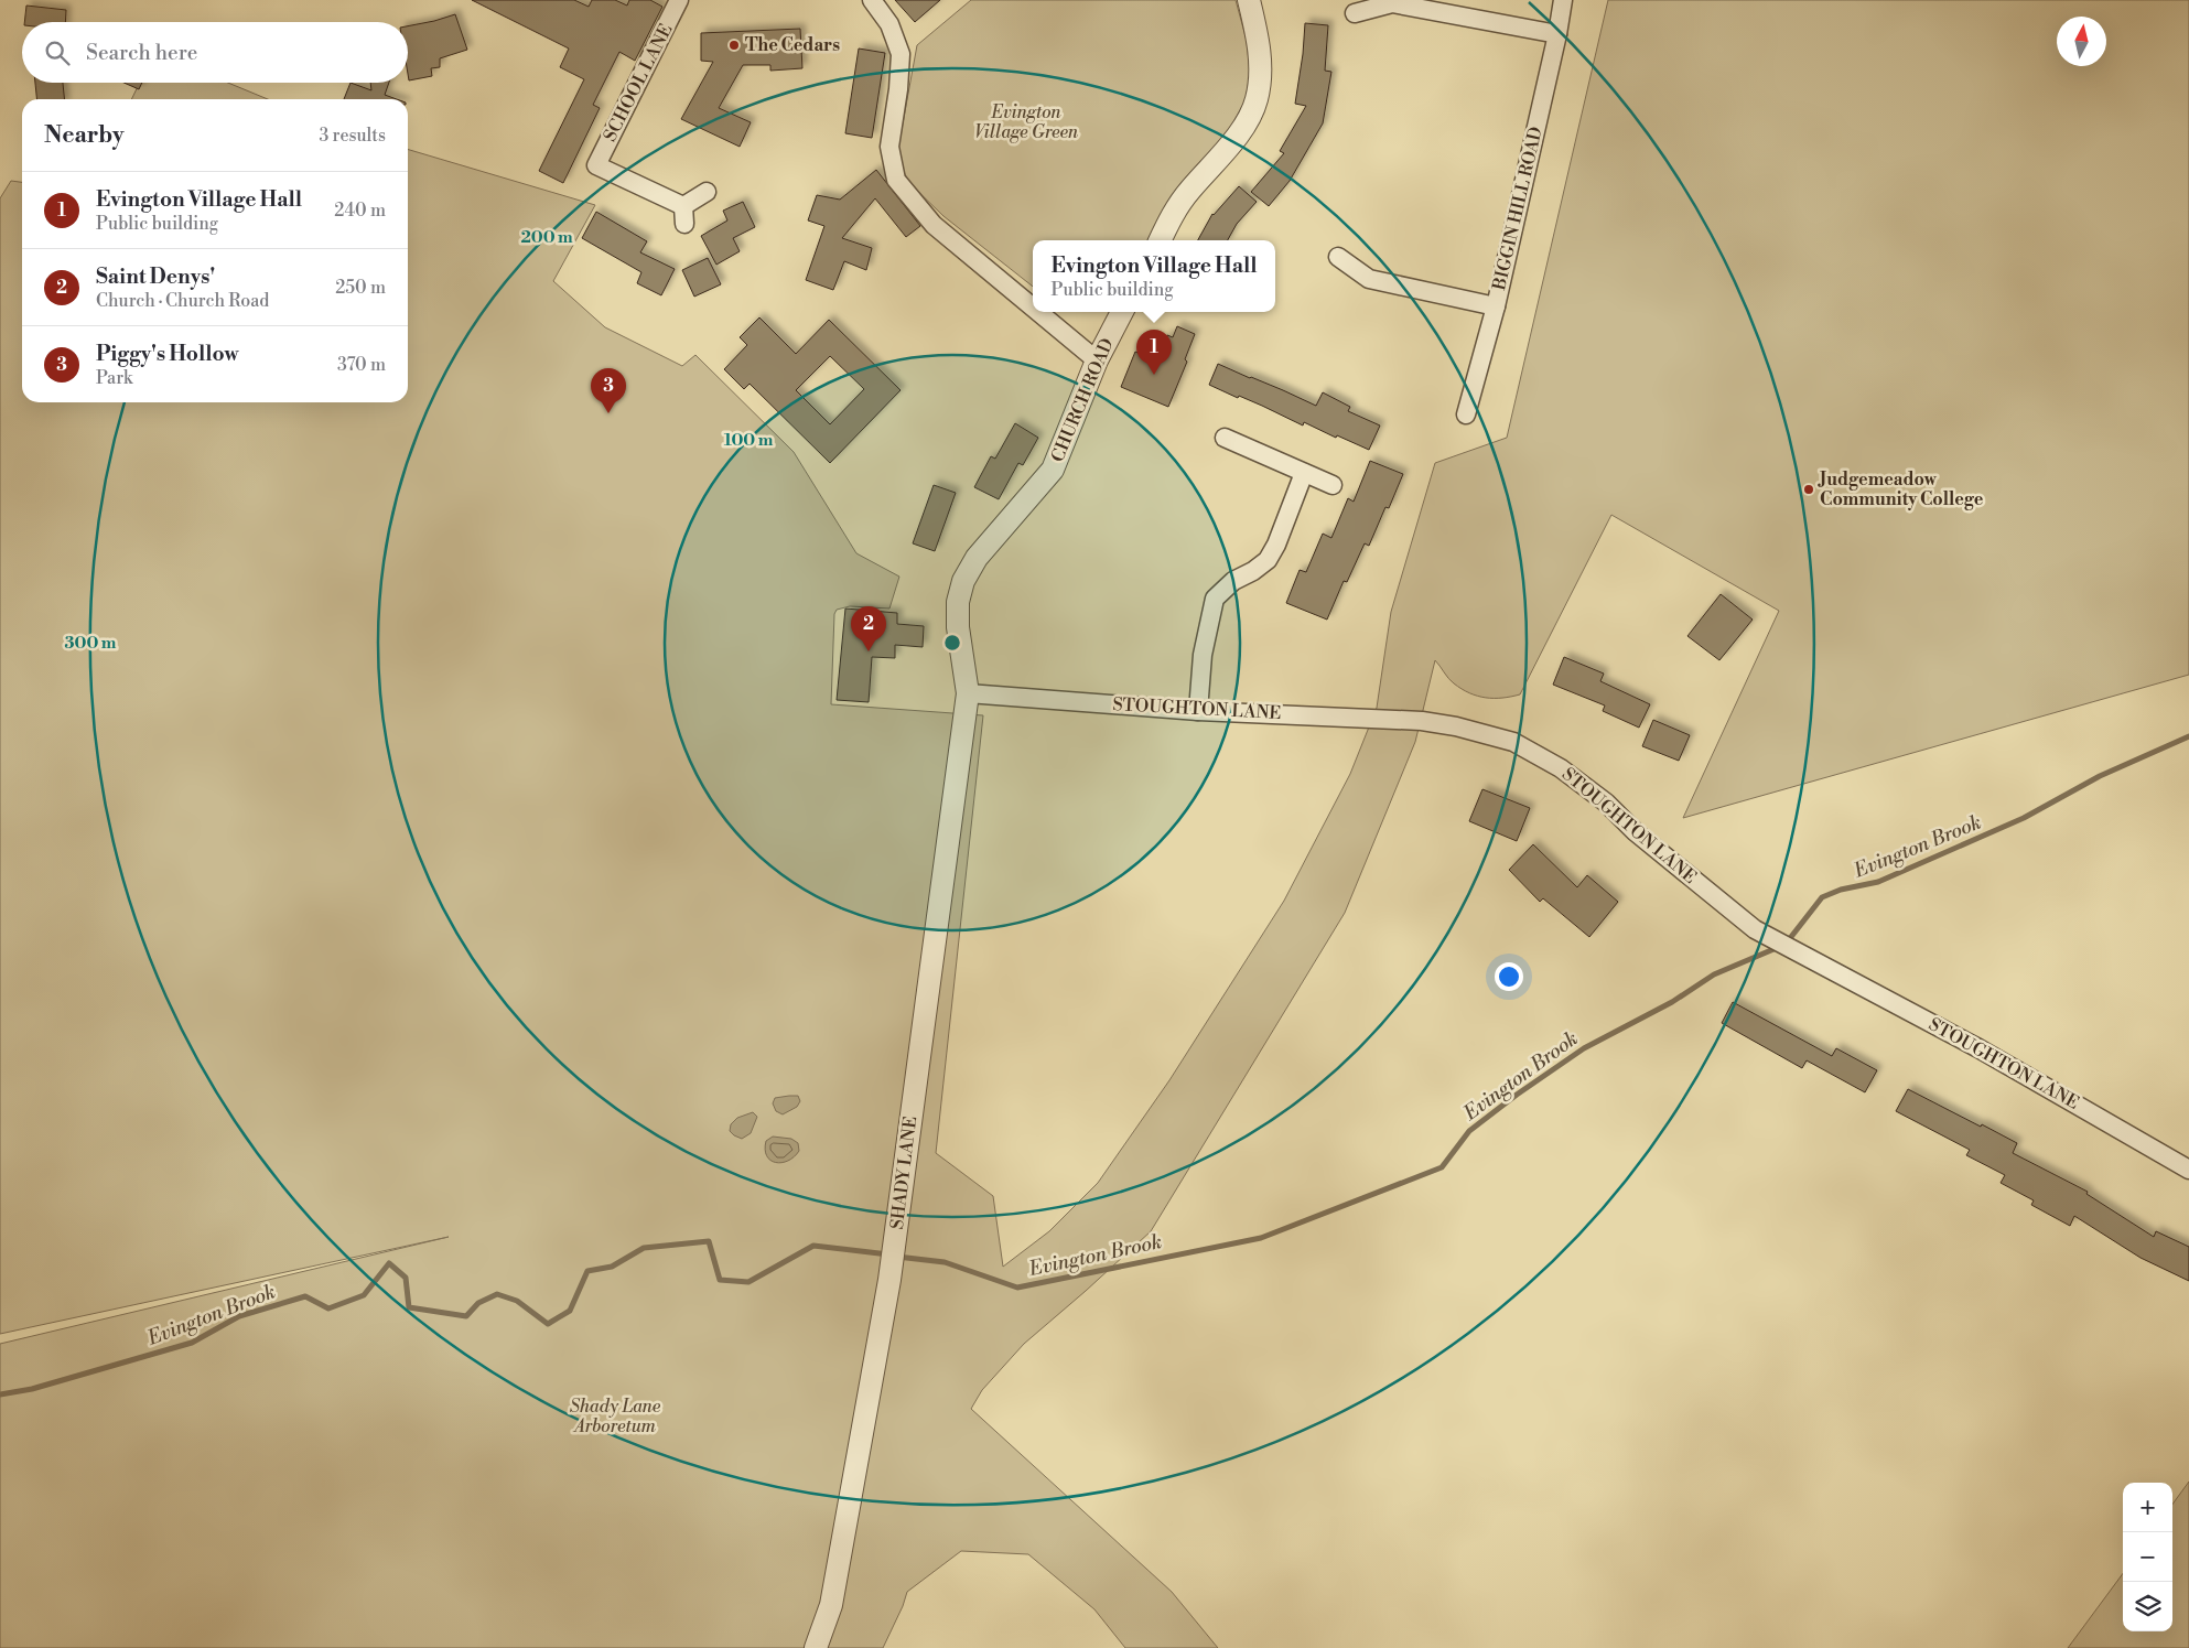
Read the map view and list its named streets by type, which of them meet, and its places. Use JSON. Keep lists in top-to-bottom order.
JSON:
{
  "streets": {
    "street": [
      "SCHOOL LANE",
      "BIGGIN HILL ROAD",
      "CHURCH ROAD",
      "STOUGHTON LANE",
      "SHADY LANE"
    ]
  },
  "crossings": [
    ["CHURCH ROAD", "STOUGHTON LANE"],
    ["CHURCH ROAD", "SHADY LANE"],
    ["STOUGHTON LANE", "SHADY LANE"]
  ],
  "water": ["Evington Brook"],
  "parks": ["Evington Village Green", "Shady Lane Arboretum"],
  "places": ["The Cedars", "Judgemeadow Community College"],
  "north": "top",
  "page": {
    "search": "Search here",
    "heading": ["Nearby", "3 results"],
    "list": [
      {
        "mark": "1",
        "name": "Evington Village Hall",
        "note": "Public building",
        "value": "240 m"
      },
      {
        "mark": "2",
        "name": "Saint Denys'",
        "note": "Church · Church Road",
        "value": "250 m"
      },
      {
        "mark": "3",
        "name": "Piggy's Hollow",
        "note": "Park",
        "value": "370 m"
      }
    ],
    "popup": ["Evington Village Hall", "Public building"],
    "pins": ["1", "3", "2"],
    "map_buttons": ["+", "−"]
  },
  "rings": ["200 m", "100 m", "300 m"]
}
